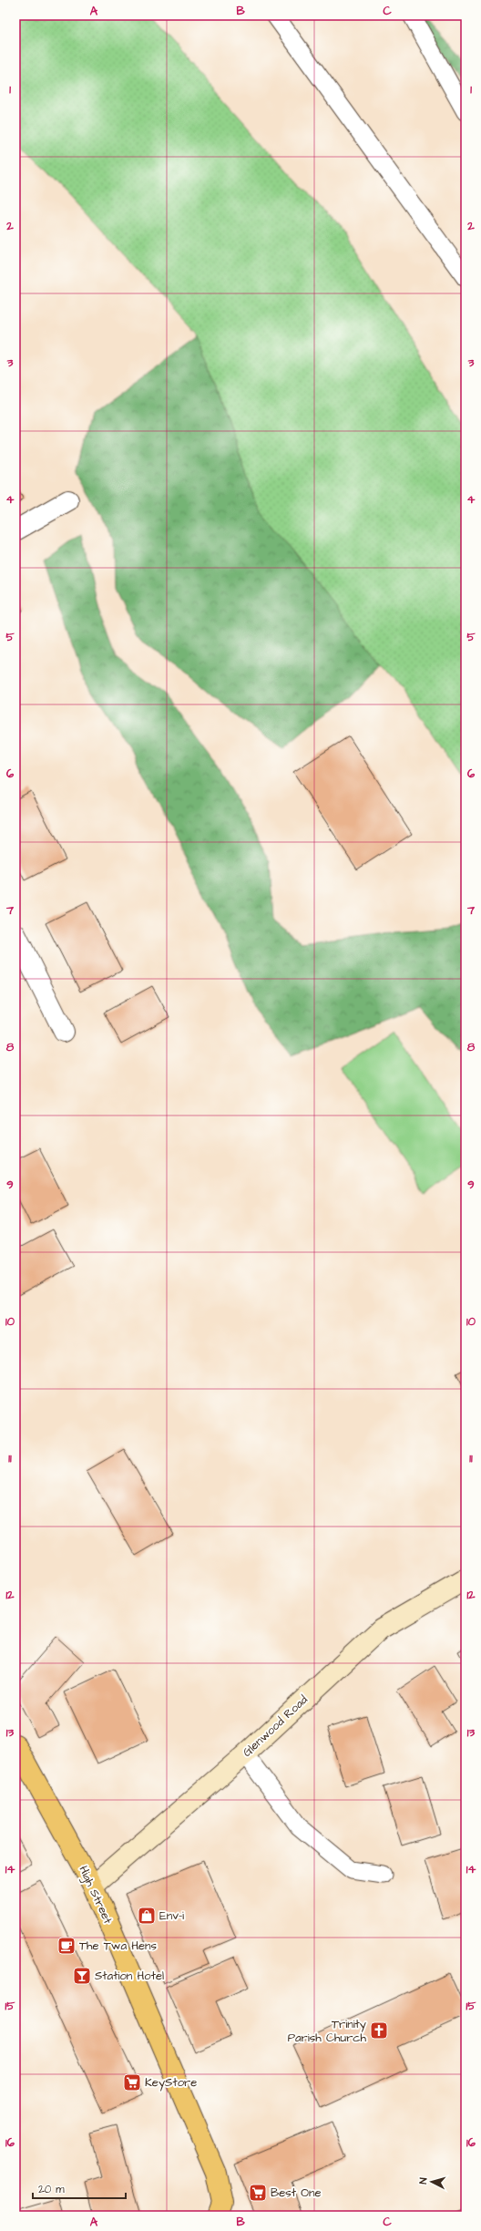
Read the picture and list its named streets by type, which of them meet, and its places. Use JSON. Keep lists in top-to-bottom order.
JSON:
{
  "streets": {
    "main road": ["High Street"],
    "street": ["Glenwood Road"]
  },
  "crossings": [
    ["Glenwood Road", "High Street"]
  ],
  "places": {
    "shop": ["Env-i"],
    "cafe": ["The Twa Hens"],
    "bar": ["Station Hotel"],
    "church": ["Trinity Parish Church"],
    "supermarket": ["KeyStore", "Best One"]
  },
  "scale_bar": "20 m",
  "north": "left",
  "grid": {
    "columns": ["A", "B", "C"],
    "rows": [
      "1",
      "2",
      "3",
      "4",
      "5",
      "6",
      "7",
      "8",
      "9",
      "10",
      "11",
      "12",
      "13",
      "14",
      "15",
      "16"
    ]
  }
}
